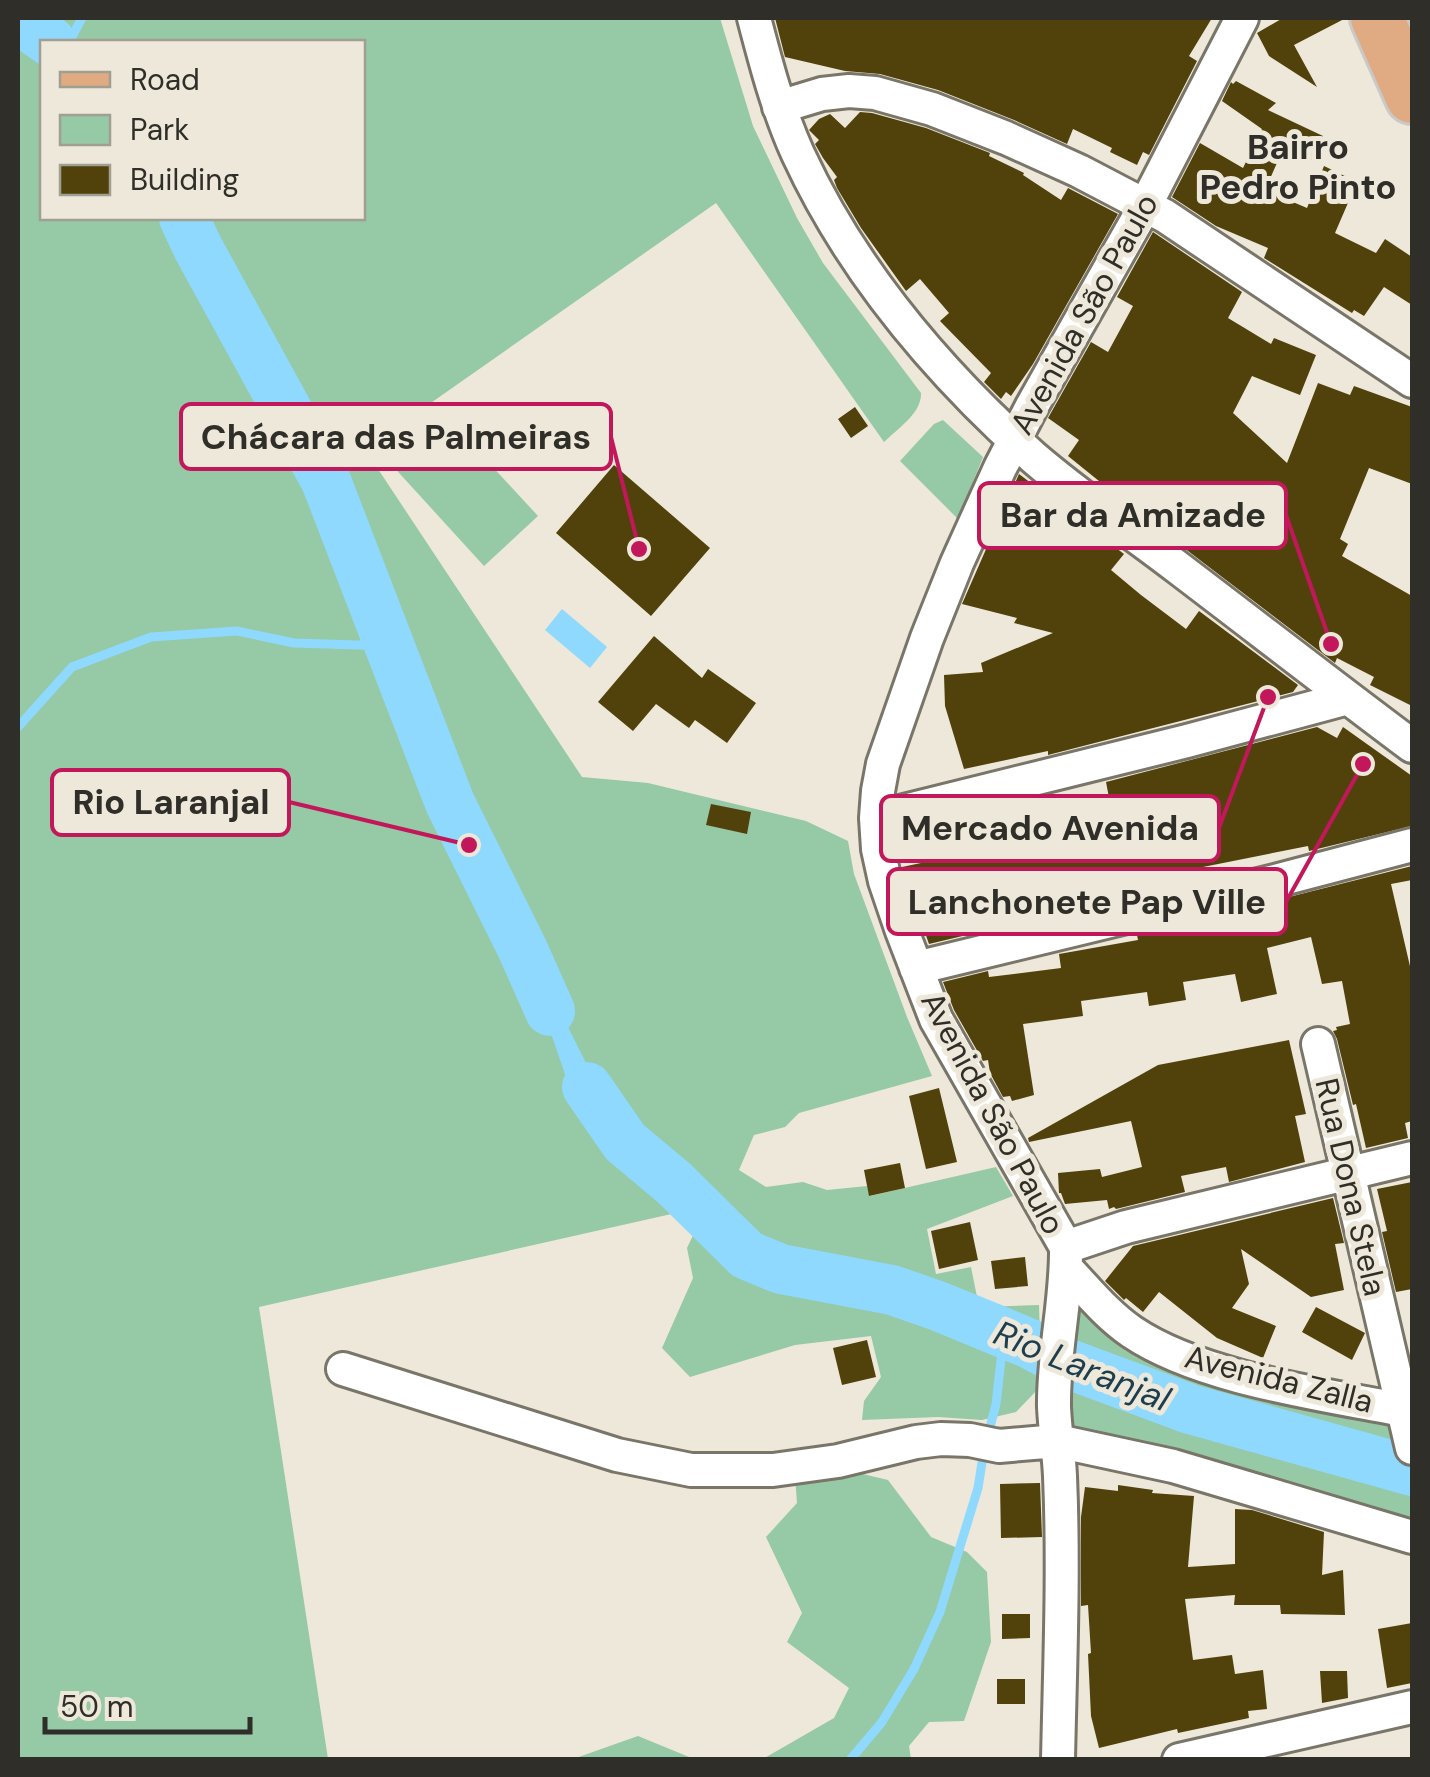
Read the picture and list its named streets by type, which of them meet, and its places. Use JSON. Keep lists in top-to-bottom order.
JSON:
{
  "streets": {
    "street": ["Avenida São Paulo", "Rua Dona Stela", "Avenida Zalla"]
  },
  "crossings": [
    ["Avenida São Paulo", "Avenida Zalla"],
    ["Rua Dona Stela", "Avenida Zalla"]
  ],
  "districts": ["Bairro Pedro Pinto"],
  "water": ["Rio Laranjal"],
  "places": [
    "Chácara das Palmeiras",
    "Bar da Amizade",
    "Mercado Avenida",
    "Lanchonete Pap Ville",
    "Rio Laranjal"
  ],
  "legend": ["Road", "Park", "Building"],
  "scale_bar": "50 m"
}
